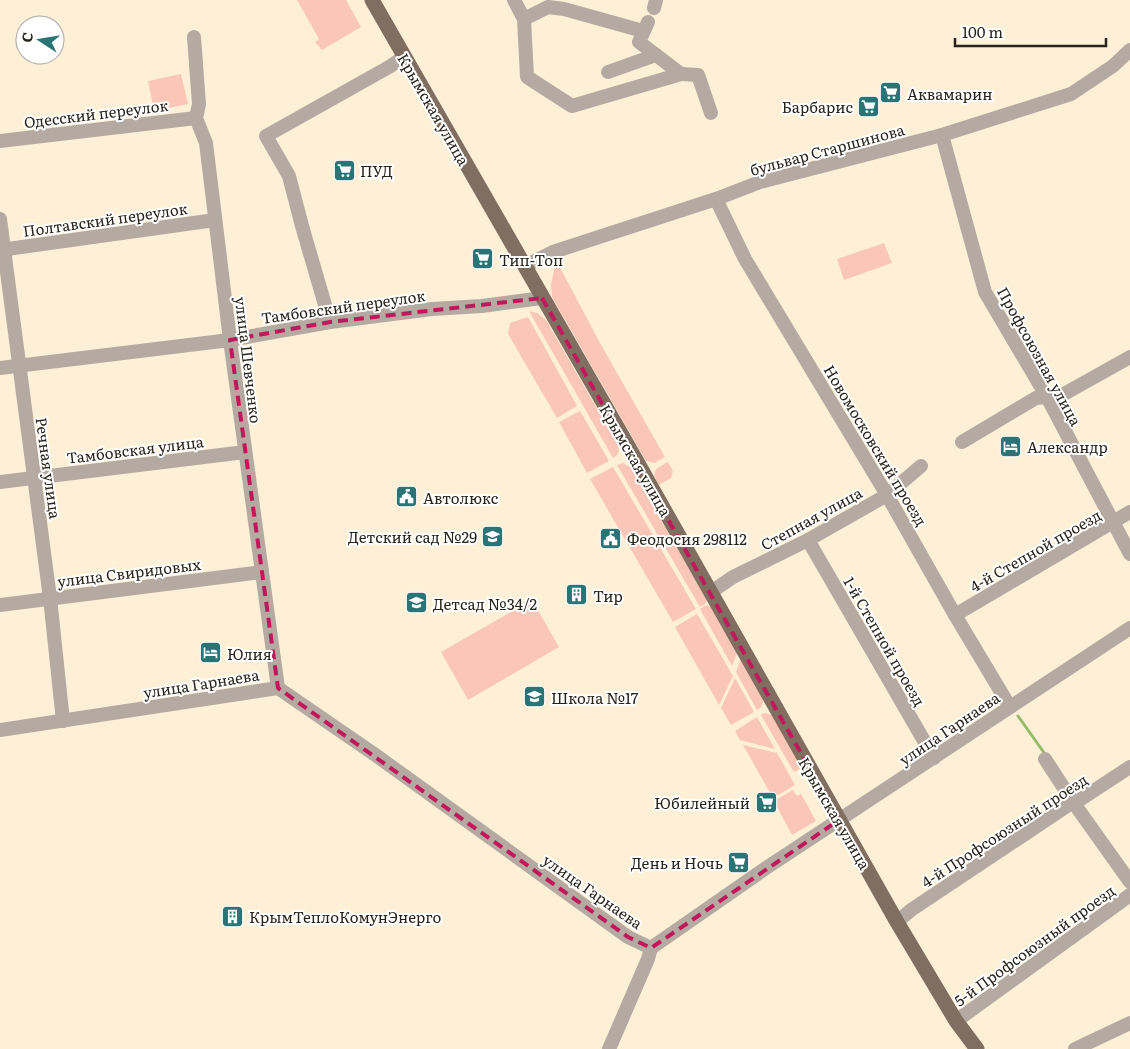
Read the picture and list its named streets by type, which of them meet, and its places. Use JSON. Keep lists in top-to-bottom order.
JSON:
{
  "streets": {
    "main road": ["Крымская улица"],
    "street": [
      "Одесский переулок",
      "бульвар Старшинова",
      "Полтавский переулок",
      "Тамбовский переулок",
      "Профсоюзная улица",
      "улица Шевченко",
      "Новомосковский проезд",
      "Тамбовская улица",
      "Речная улица",
      "Степная улица",
      "4-й Степной проезд",
      "улица Свиридовых",
      "1-й Степной проезд",
      "улица Гарнаева",
      "4-й Профсоюзный проезд",
      "5-й Профсоюзный проезд"
    ]
  },
  "crossings": [
    ["Крымская улица", "бульвар Старшинова"],
    ["Крымская улица", "Тамбовский переулок"],
    ["Крымская улица", "Степная улица"],
    ["Крымская улица", "улица Гарнаева"],
    ["Крымская улица", "4-й Профсоюзный проезд"],
    ["Крымская улица", "5-й Профсоюзный проезд"],
    ["Одесский переулок", "улица Шевченко"],
    ["бульвар Старшинова", "Профсоюзная улица"],
    ["бульвар Старшинова", "Новомосковский проезд"],
    ["Полтавский переулок", "улица Шевченко"],
    ["Полтавский переулок", "Речная улица"],
    ["Тамбовский переулок", "улица Шевченко"],
    ["Тамбовский переулок", "Речная улица"],
    ["Профсоюзная улица", "4-й Степной проезд"],
    ["улица Шевченко", "Тамбовская улица"],
    ["улица Шевченко", "улица Свиридовых"],
    ["улица Шевченко", "улица Гарнаева"],
    ["Новомосковский проезд", "Степная улица"],
    ["Новомосковский проезд", "4-й Степной проезд"],
    ["Новомосковский проезд", "улица Гарнаева"],
    ["Тамбовская улица", "Речная улица"],
    ["Речная улица", "улица Свиридовых"],
    ["Речная улица", "улица Гарнаева"],
    ["Степная улица", "1-й Степной проезд"],
    ["1-й Степной проезд", "улица Гарнаева"]
  ],
  "places": {
    "supermarket": [
      "Аквамарин",
      "Барбарис",
      "ПУД",
      "Тип-Топ",
      "Юбилейный",
      "День и Ночь"
    ],
    "hotel": ["Александр", "Юлия"],
    "public building": ["Автолюкс", "Феодосия 298112"],
    "school or university": ["Детский сад №29", "Детсад №34/2", "Школа №17"],
    "building": ["Тир", "КрымТеплоКомунЭнерго"]
  },
  "scale_bar": "100 m",
  "north": "left"
}
